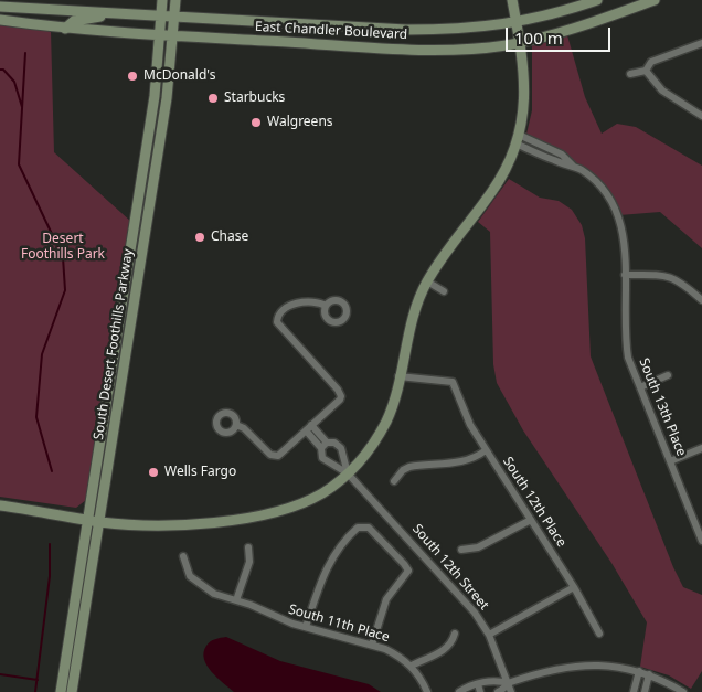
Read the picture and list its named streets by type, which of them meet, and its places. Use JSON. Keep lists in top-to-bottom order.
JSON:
{
  "streets": {
    "street": [
      "East Chandler Boulevard",
      "South Desert Foothills Parkway",
      "South 13th Place",
      "South 12th Place",
      "South 12th Street",
      "South 11th Place"
    ]
  },
  "crossings": [
    ["East Chandler Boulevard", "South Desert Foothills Parkway"]
  ],
  "parks": ["Desert Foothills Park"],
  "places": [
    "McDonald's",
    "Starbucks",
    "Walgreens",
    "Chase",
    "Wells Fargo"
  ],
  "scale_bar": "100 m"
}
